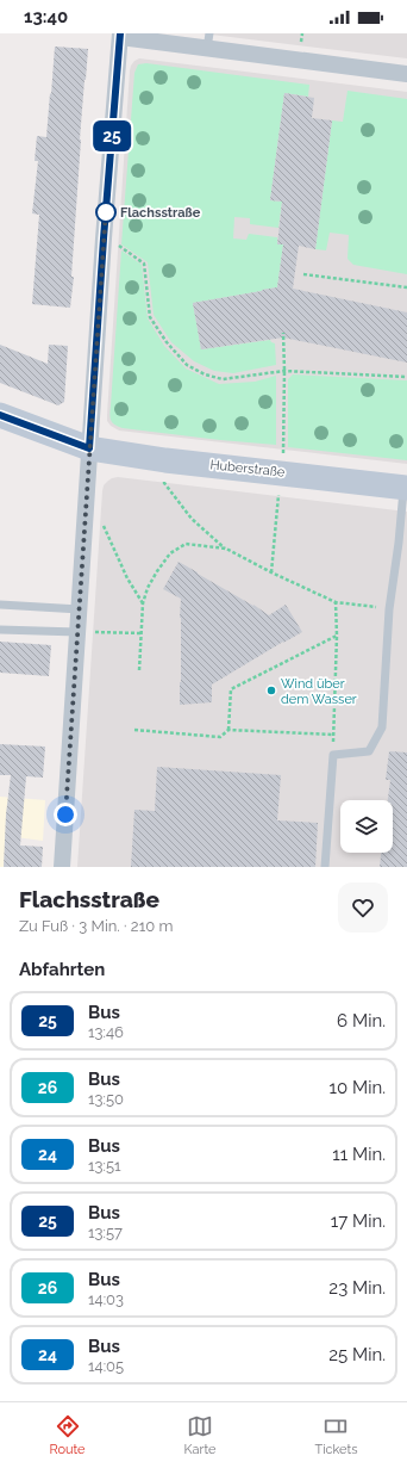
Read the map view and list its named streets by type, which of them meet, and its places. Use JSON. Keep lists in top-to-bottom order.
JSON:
{
  "streets": {
    "main road": ["Huberstraße"]
  },
  "places": ["Flachsstraße", "Wind über dem Wasser"],
  "lines": ["bus line 25"],
  "page": {
    "status": "13:40",
    "on_map": "25",
    "heading": [
      ["Flachsstraße", "Zu Fuß · 3 Min. · 210 m"],
      "Abfahrten"
    ],
    "list": [
      {
        "mark": "25",
        "name": "Bus",
        "note": "13:46",
        "value": "6 Min."
      },
      {
        "mark": "26",
        "name": "Bus",
        "note": "13:50",
        "value": "10 Min."
      },
      {
        "mark": "24",
        "name": "Bus",
        "note": "13:51",
        "value": "11 Min."
      },
      {
        "mark": "25",
        "name": "Bus",
        "note": "13:57",
        "value": "17 Min."
      },
      {
        "mark": "26",
        "name": "Bus",
        "note": "14:03",
        "value": "23 Min."
      },
      {
        "mark": "24",
        "name": "Bus",
        "note": "14:05",
        "value": "25 Min."
      }
    ],
    "tabs": ["Route", "Karte", "Tickets"]
  }
}
